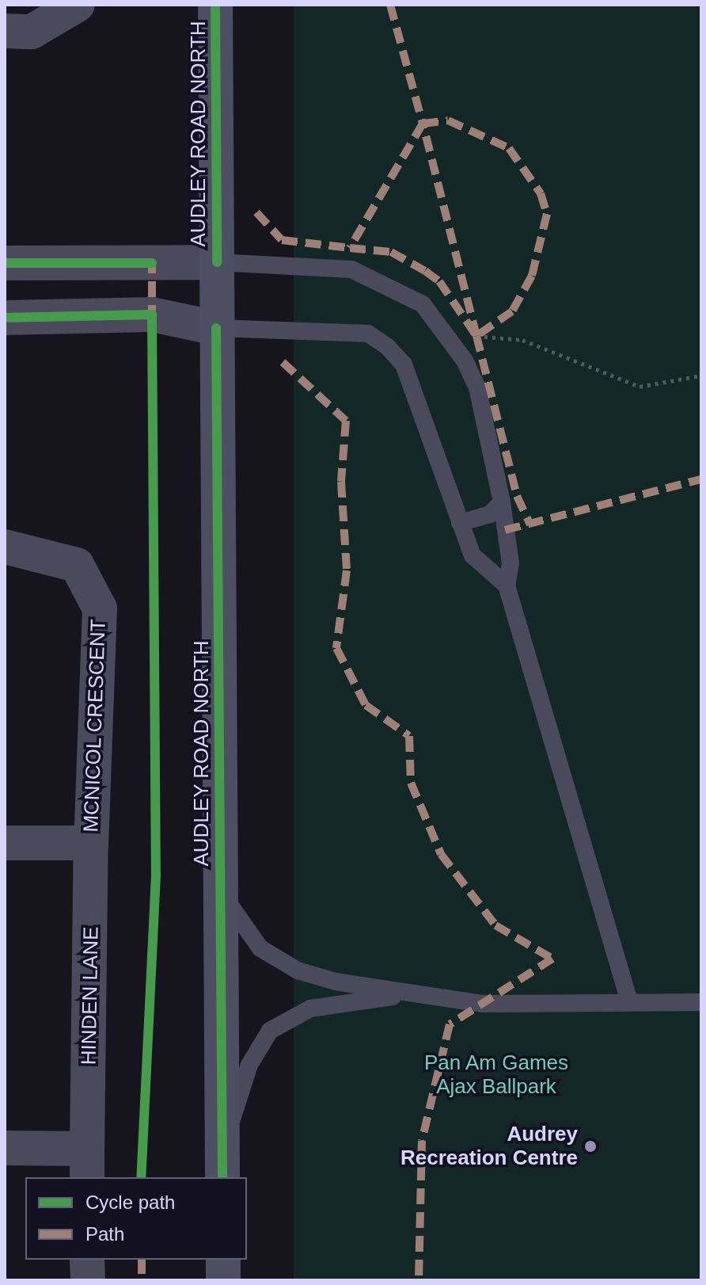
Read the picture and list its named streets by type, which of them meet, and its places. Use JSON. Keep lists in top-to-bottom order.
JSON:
{
  "streets": {
    "street": ["AUDLEY ROAD NORTH", "MCNICOL CRESCENT", "HINDEN LANE"]
  },
  "crossings": [
    ["MCNICOL CRESCENT", "HINDEN LANE"]
  ],
  "parks": ["Pan Am Games Ajax Ballpark"],
  "places": ["Audrey Recreation Centre"],
  "legend": ["Cycle path", "Path"]
}
